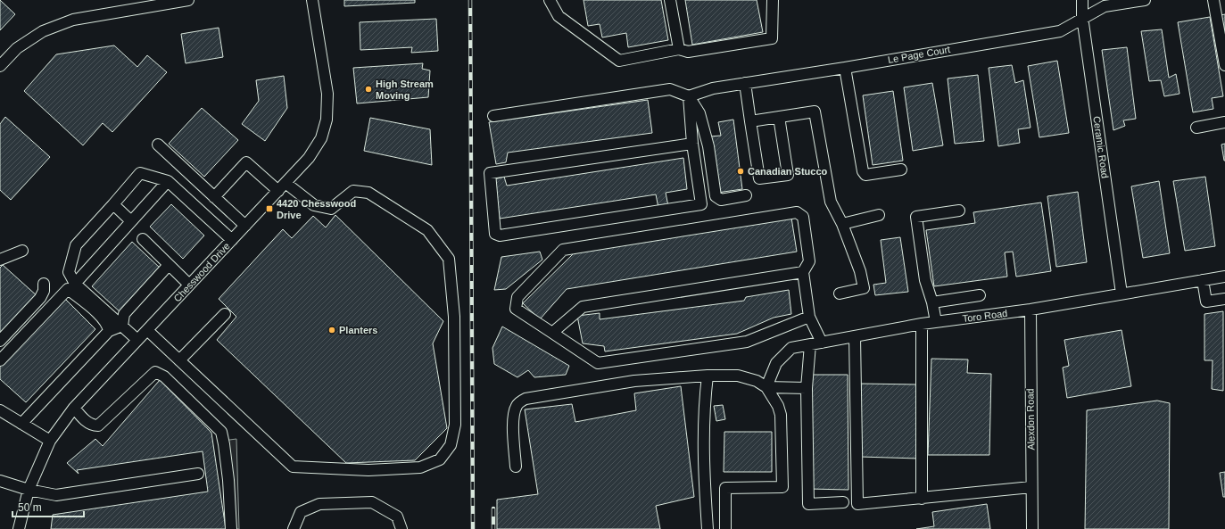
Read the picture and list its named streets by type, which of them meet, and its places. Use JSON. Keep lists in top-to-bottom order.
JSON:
{
  "streets": {
    "street": [
      "Le Page Court",
      "Ceramic Road",
      "Chesswood Drive",
      "Toro Road",
      "Alexdon Road"
    ]
  },
  "crossings": [
    ["Le Page Court", "Ceramic Road"],
    ["Ceramic Road", "Toro Road"],
    ["Toro Road", "Alexdon Road"]
  ],
  "places": {
    "other": ["High Stream Moving", "Canadian Stucco", "Planters"],
    "transit": ["4420 Chesswood Drive"]
  },
  "scale_bar": "50 m"
}
